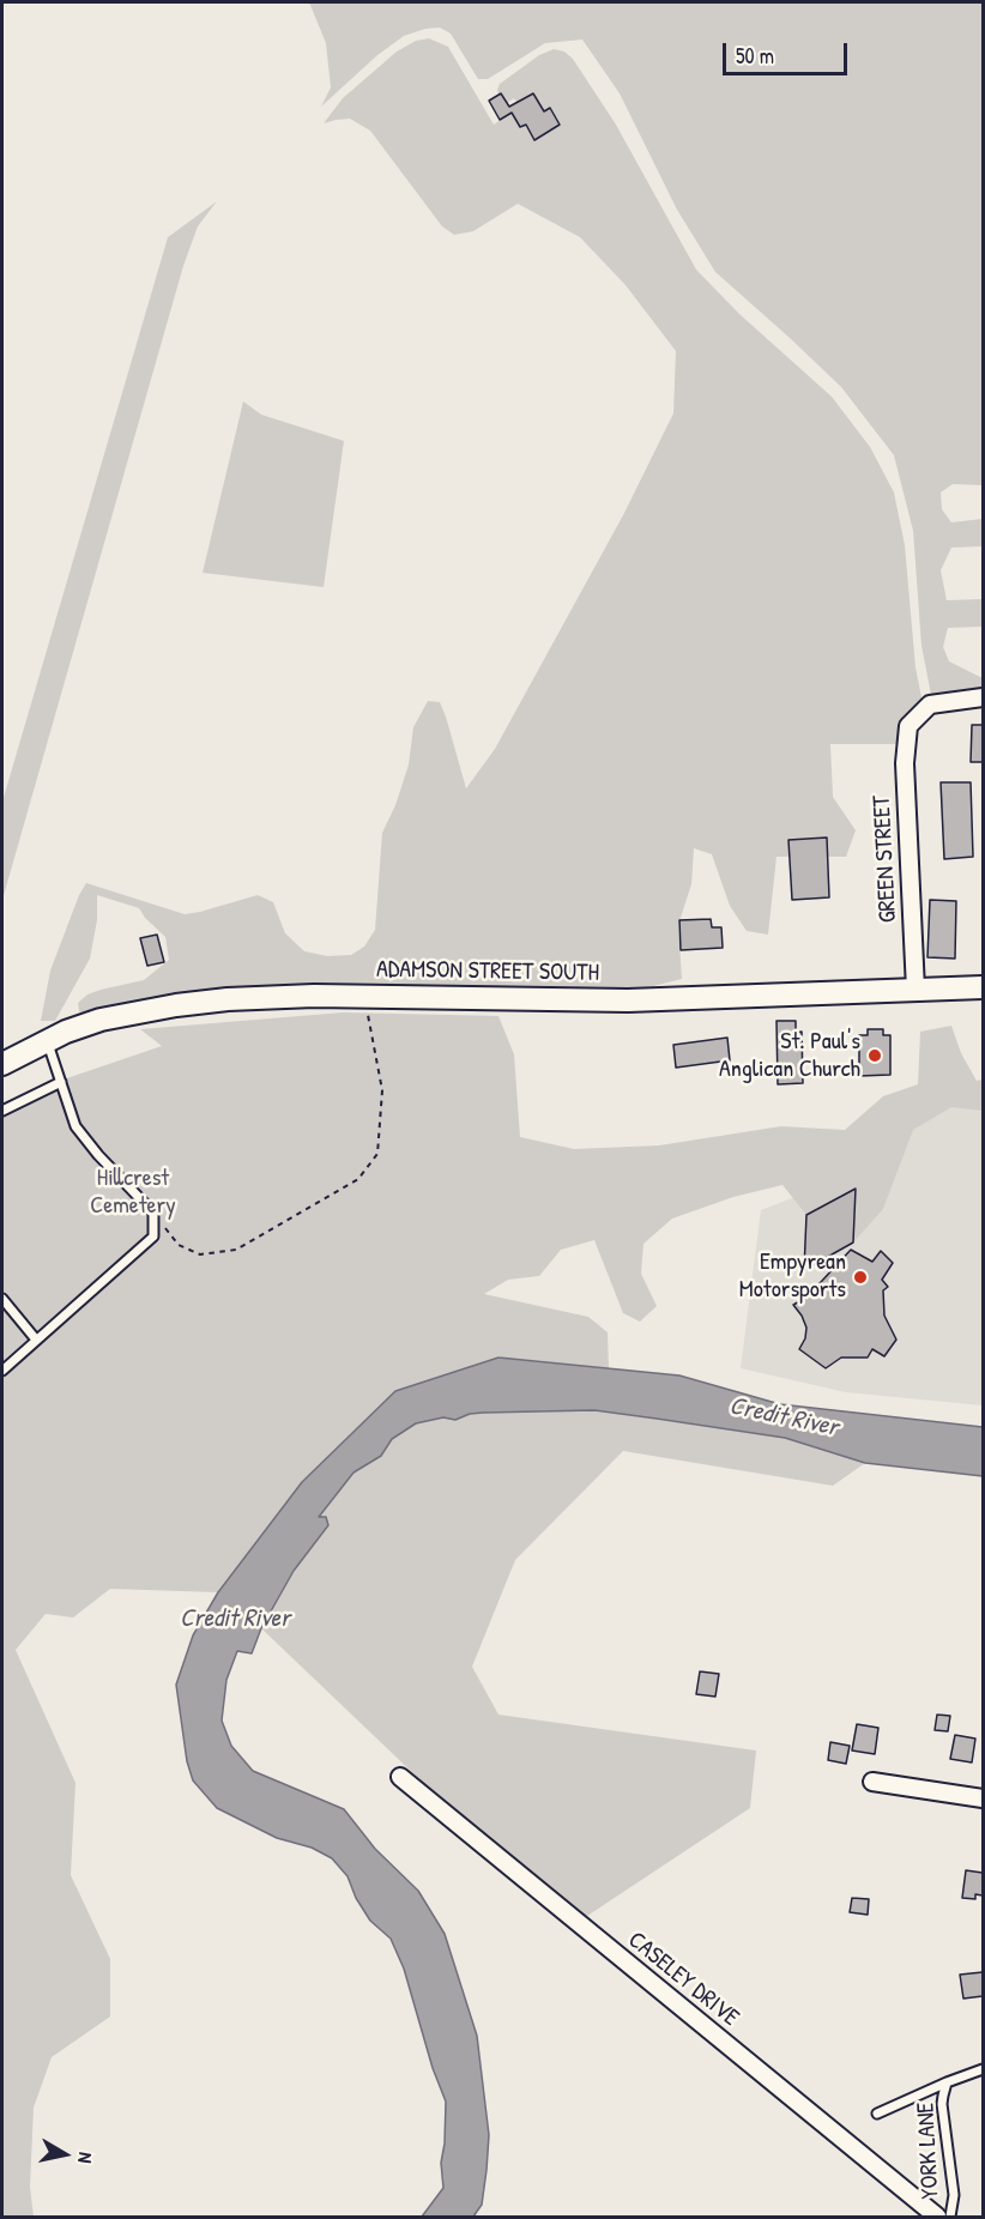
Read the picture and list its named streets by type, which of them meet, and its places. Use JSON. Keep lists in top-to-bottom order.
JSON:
{
  "streets": {
    "main road": ["ADAMSON STREET SOUTH"],
    "street": ["GREEN STREET", "CASELEY DRIVE"],
    "lane": ["YORK LANE"]
  },
  "crossings": [
    ["GREEN STREET", "ADAMSON STREET SOUTH"]
  ],
  "water": ["Credit River"],
  "parks": ["Hillcrest Cemetery"],
  "places": ["St. Paul's Anglican Church", "Empyrean Motorsports"],
  "scale_bar": "50 m",
  "north": "right"
}
